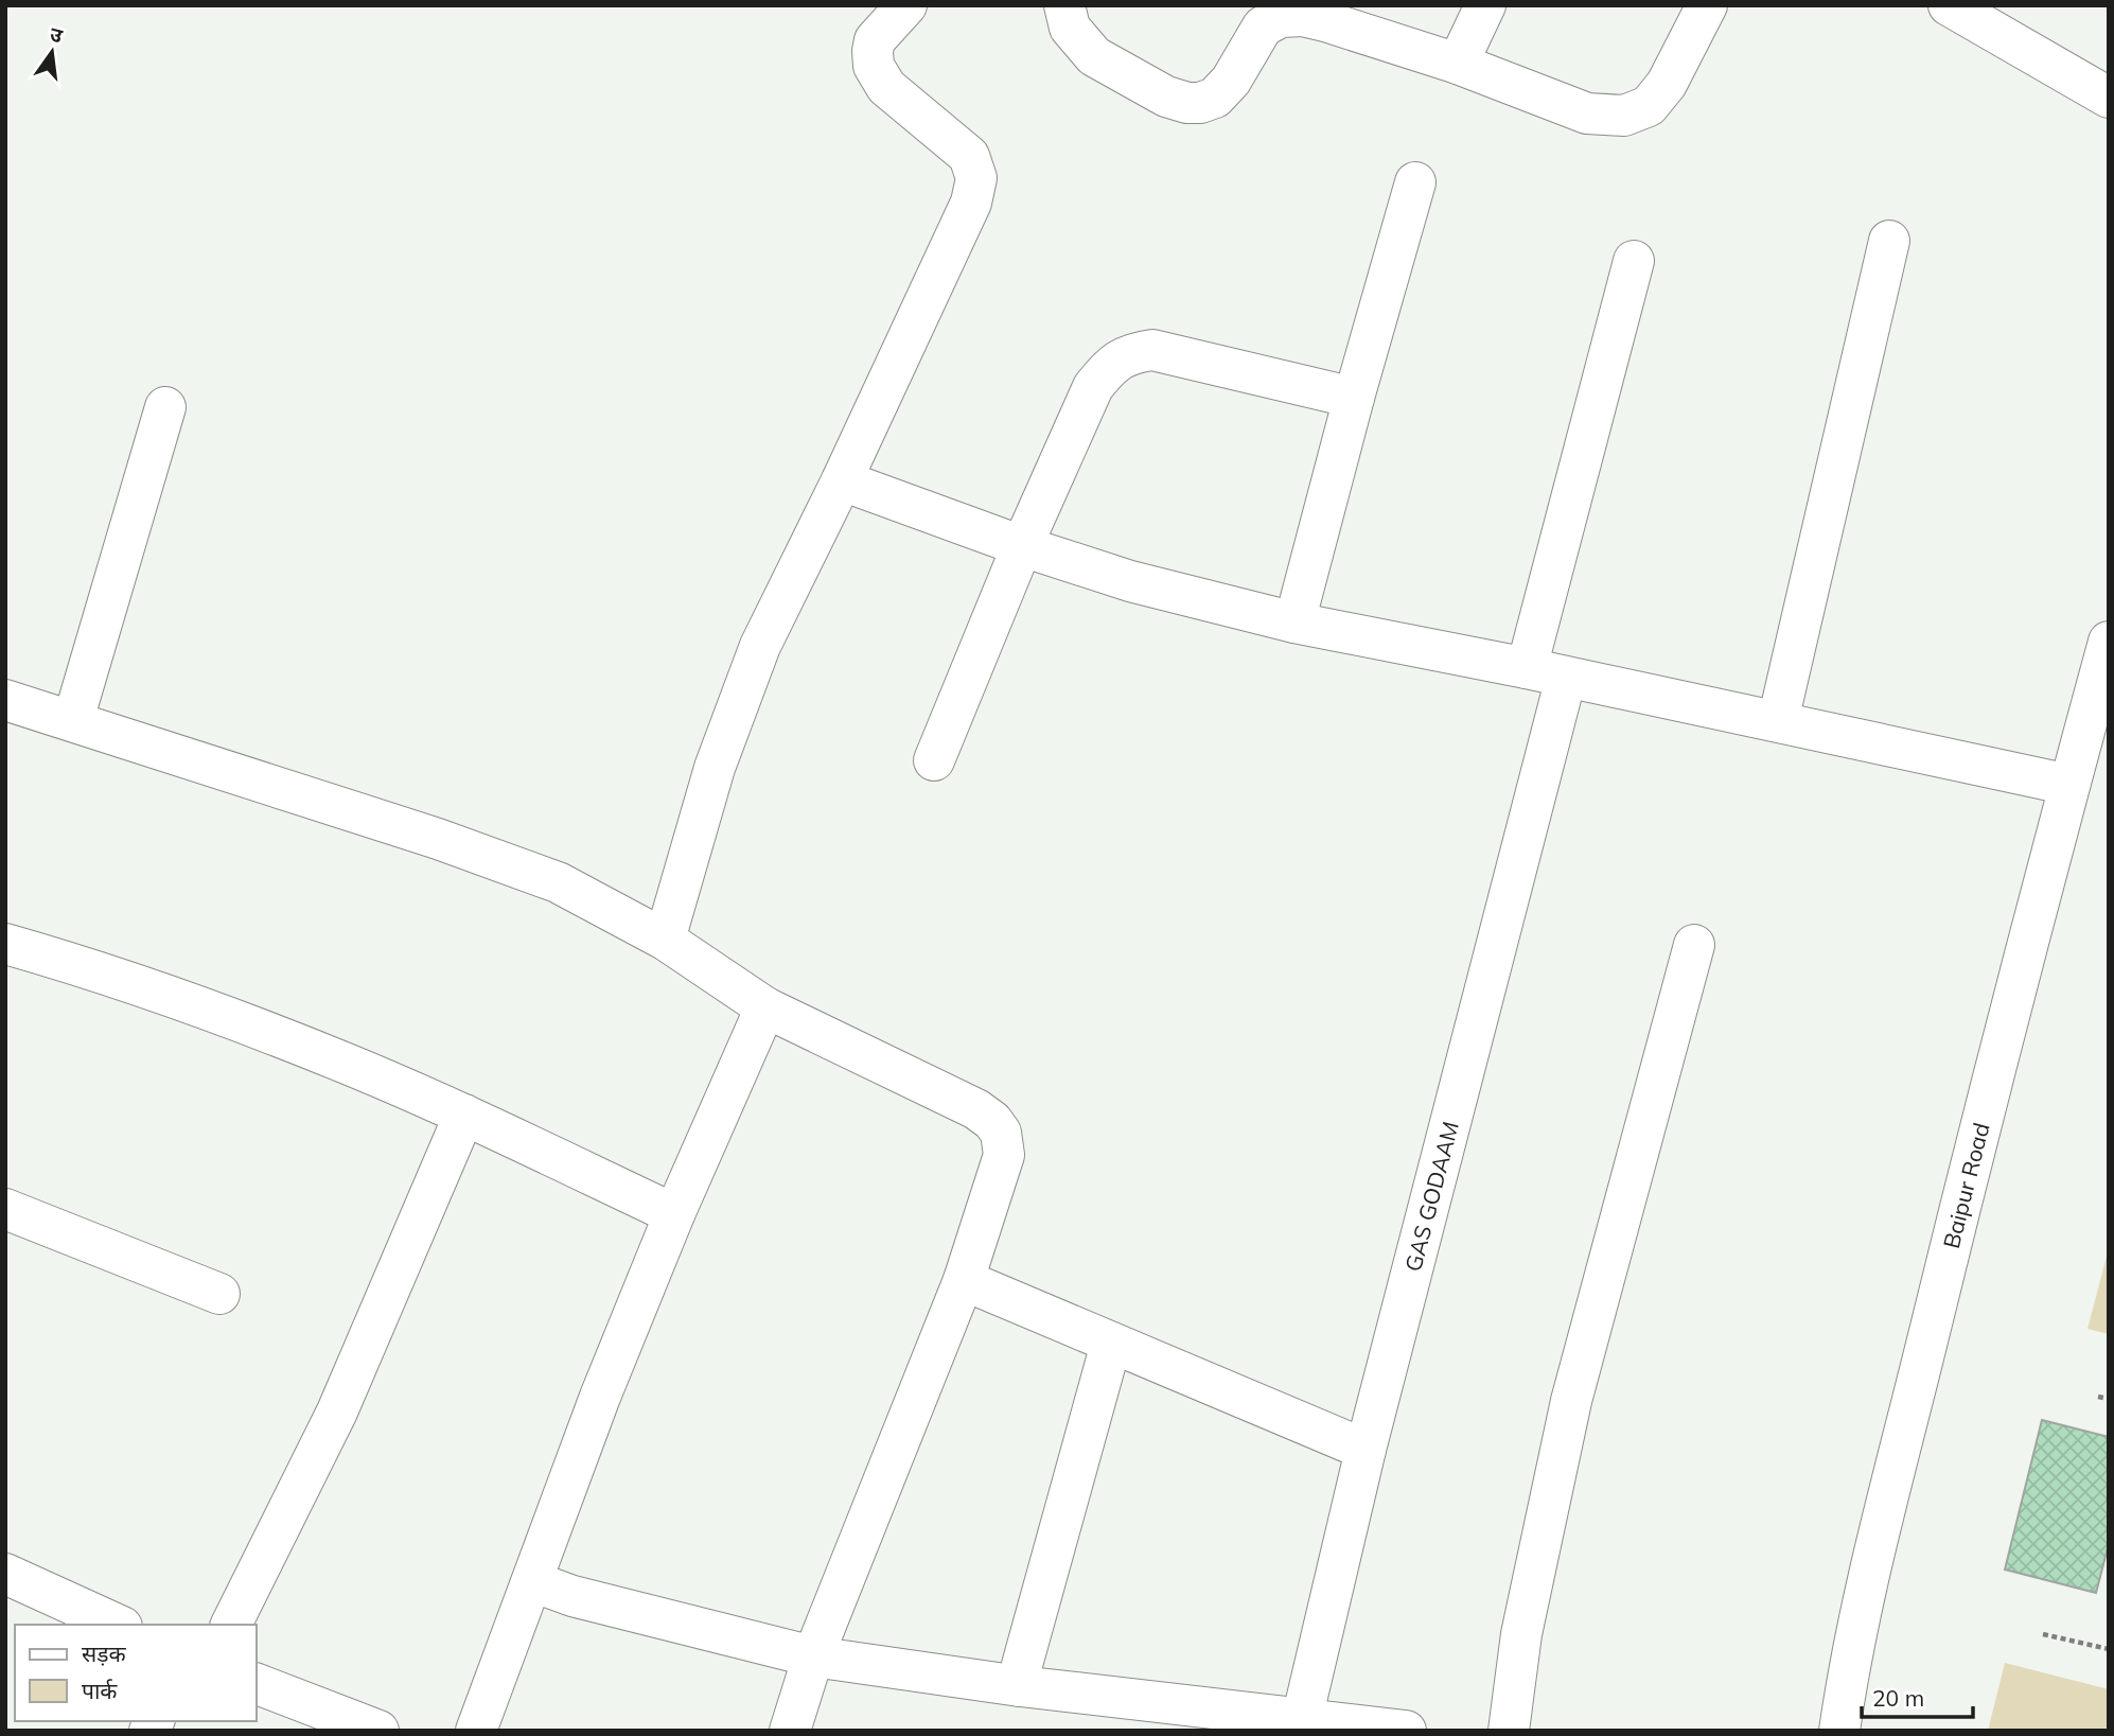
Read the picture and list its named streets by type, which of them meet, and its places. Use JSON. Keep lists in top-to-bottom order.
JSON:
{
  "streets": {
    "street": ["Baipur Road", "GAS GODAAM"]
  },
  "legend": ["सड़क", "पार्क"],
  "scale_bar": "20 m",
  "north": "top"
}
